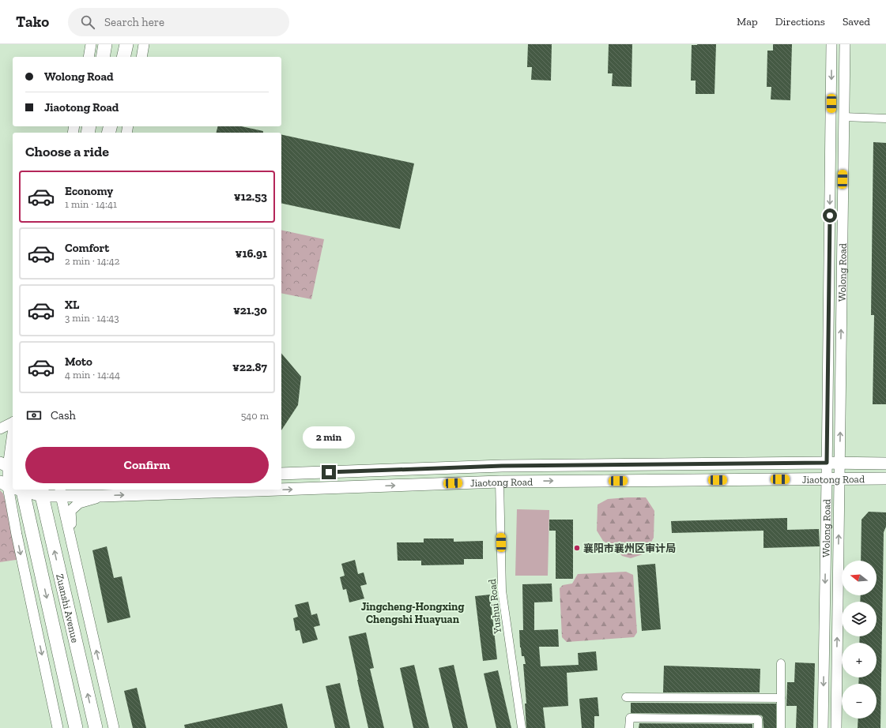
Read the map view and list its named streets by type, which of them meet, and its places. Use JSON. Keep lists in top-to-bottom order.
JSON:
{
  "streets": {
    "highway": ["Zuanshi Avenue"],
    "main road": ["Wolong Road", "Jiaotong Road"],
    "street": ["Yushui Road"]
  },
  "crossings": [
    ["Wolong Road", "Jiaotong Road"],
    ["Jiaotong Road", "Yushui Road"],
    ["Jiaotong Road", "Zuanshi Avenue"]
  ],
  "districts": ["Jingcheng-Hongxing Chengshi Huayuan"],
  "places": ["襄阳市襄州区审计局"],
  "north": "left",
  "page": {
    "header": "Tako",
    "search": "Search here",
    "nav": ["Map", "Directions", "Saved"],
    "banner": ["Wolong Road", "Jiaotong Road"],
    "heading": "Choose a ride",
    "list": [
      {
        "name": "Economy",
        "note": "1 min · 14:41",
        "value": "¥12.53"
      },
      {
        "name": "Comfort",
        "note": "2 min · 14:42",
        "value": "¥16.91"
      },
      {
        "name": "XL",
        "note": "3 min · 14:43",
        "value": "¥21.30"
      },
      {
        "name": "Moto",
        "note": "4 min · 14:44",
        "value": "¥22.87"
      }
    ],
    "pay": ["Cash", "540 m"],
    "bubble": "2 min",
    "buttons": "Confirm",
    "map_buttons": ["+", "−"]
  }
}
